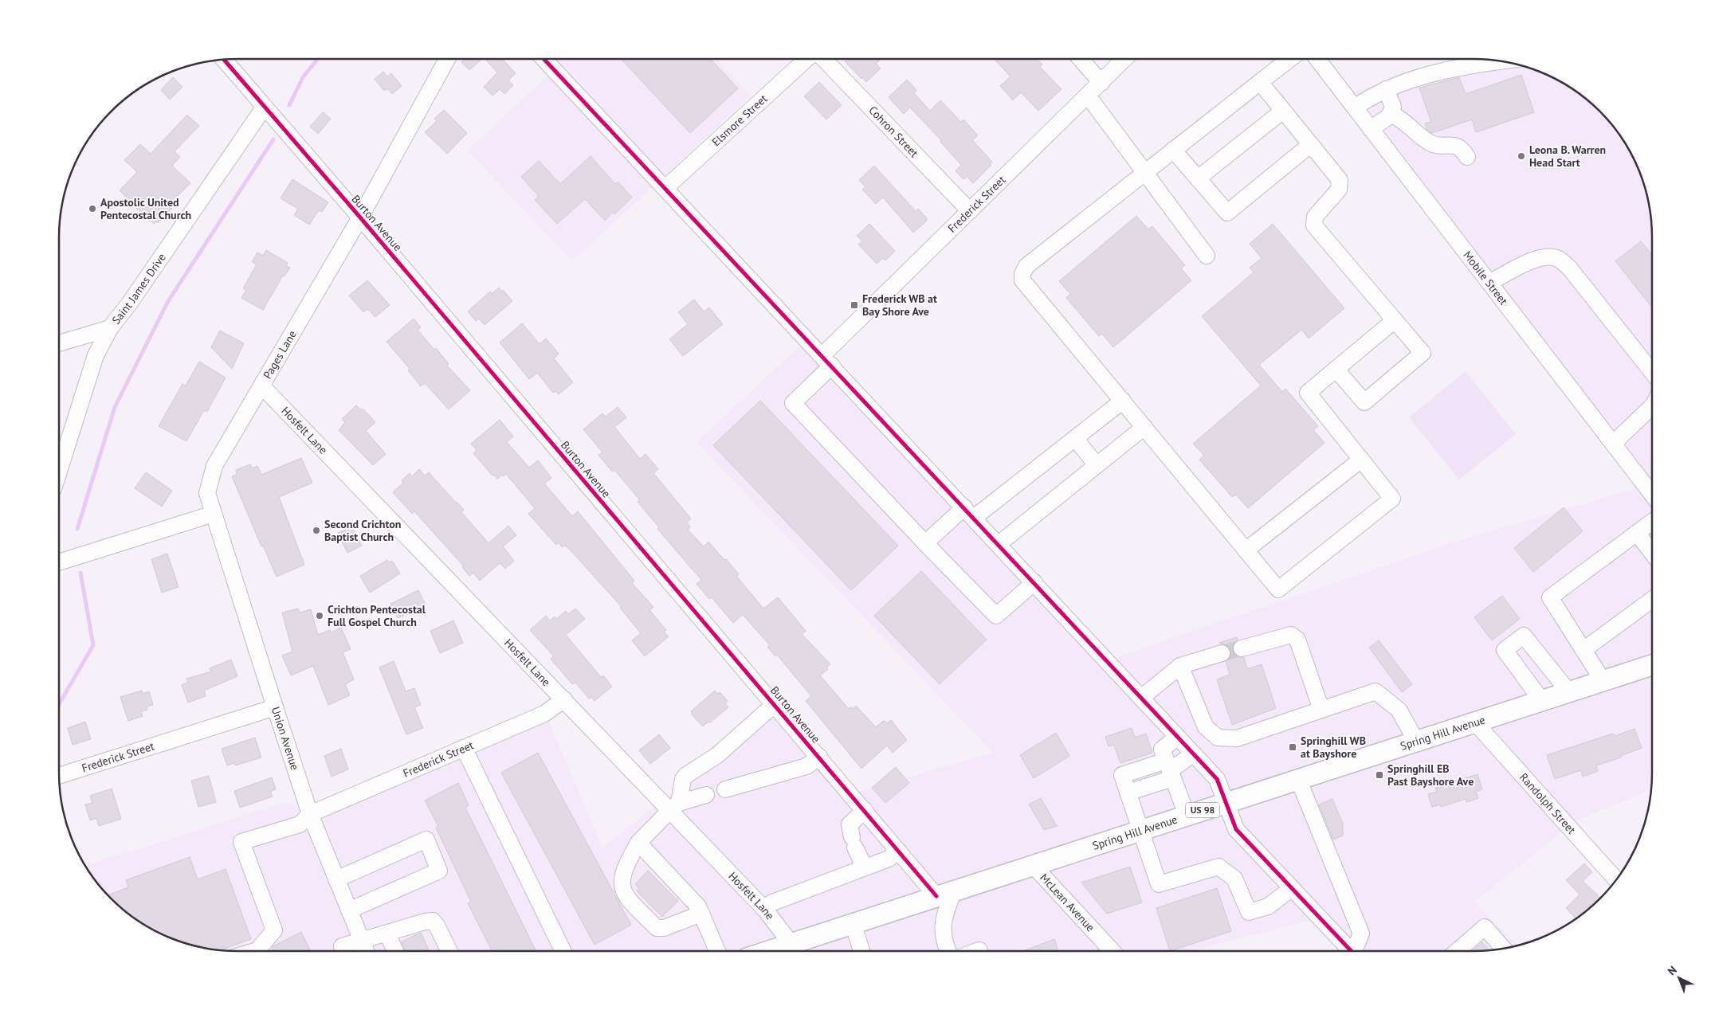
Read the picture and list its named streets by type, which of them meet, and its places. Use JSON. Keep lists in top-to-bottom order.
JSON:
{
  "streets": {
    "main road": ["Spring Hill Avenue", "US 98"],
    "street": [
      "Elsmore Street",
      "Cohron Street",
      "Frederick Street",
      "Burton Avenue",
      "Mobile Street",
      "Saint James Drive",
      "Pages Lane",
      "Hosfelt Lane",
      "Union Avenue",
      "Randolph Street",
      "McLean Avenue"
    ]
  },
  "crossings": [
    ["Cohron Street", "Frederick Street"],
    ["Frederick Street", "Hosfelt Lane"],
    ["Frederick Street", "Union Avenue"],
    ["Burton Avenue", "Saint James Drive"],
    ["Burton Avenue", "Pages Lane"],
    ["Burton Avenue", "Spring Hill Avenue"],
    ["Pages Lane", "Hosfelt Lane"],
    ["Pages Lane", "Union Avenue"],
    ["Hosfelt Lane", "Spring Hill Avenue"],
    ["Spring Hill Avenue", "Randolph Street"],
    ["Spring Hill Avenue", "McLean Avenue"]
  ],
  "places": {
    "other": [
      "Leona B. Warren Head Start",
      "Apostolic United Pentecostal Church",
      "Second Crichton Baptist Church",
      "Crichton Pentecostal Full Gospel Church"
    ],
    "transit": ["Frederick WB at Bay Shore Ave", "Springhill WB at Bayshore", "Springhill EB Past Bayshore Ave"]
  },
  "north": "top left"
}
